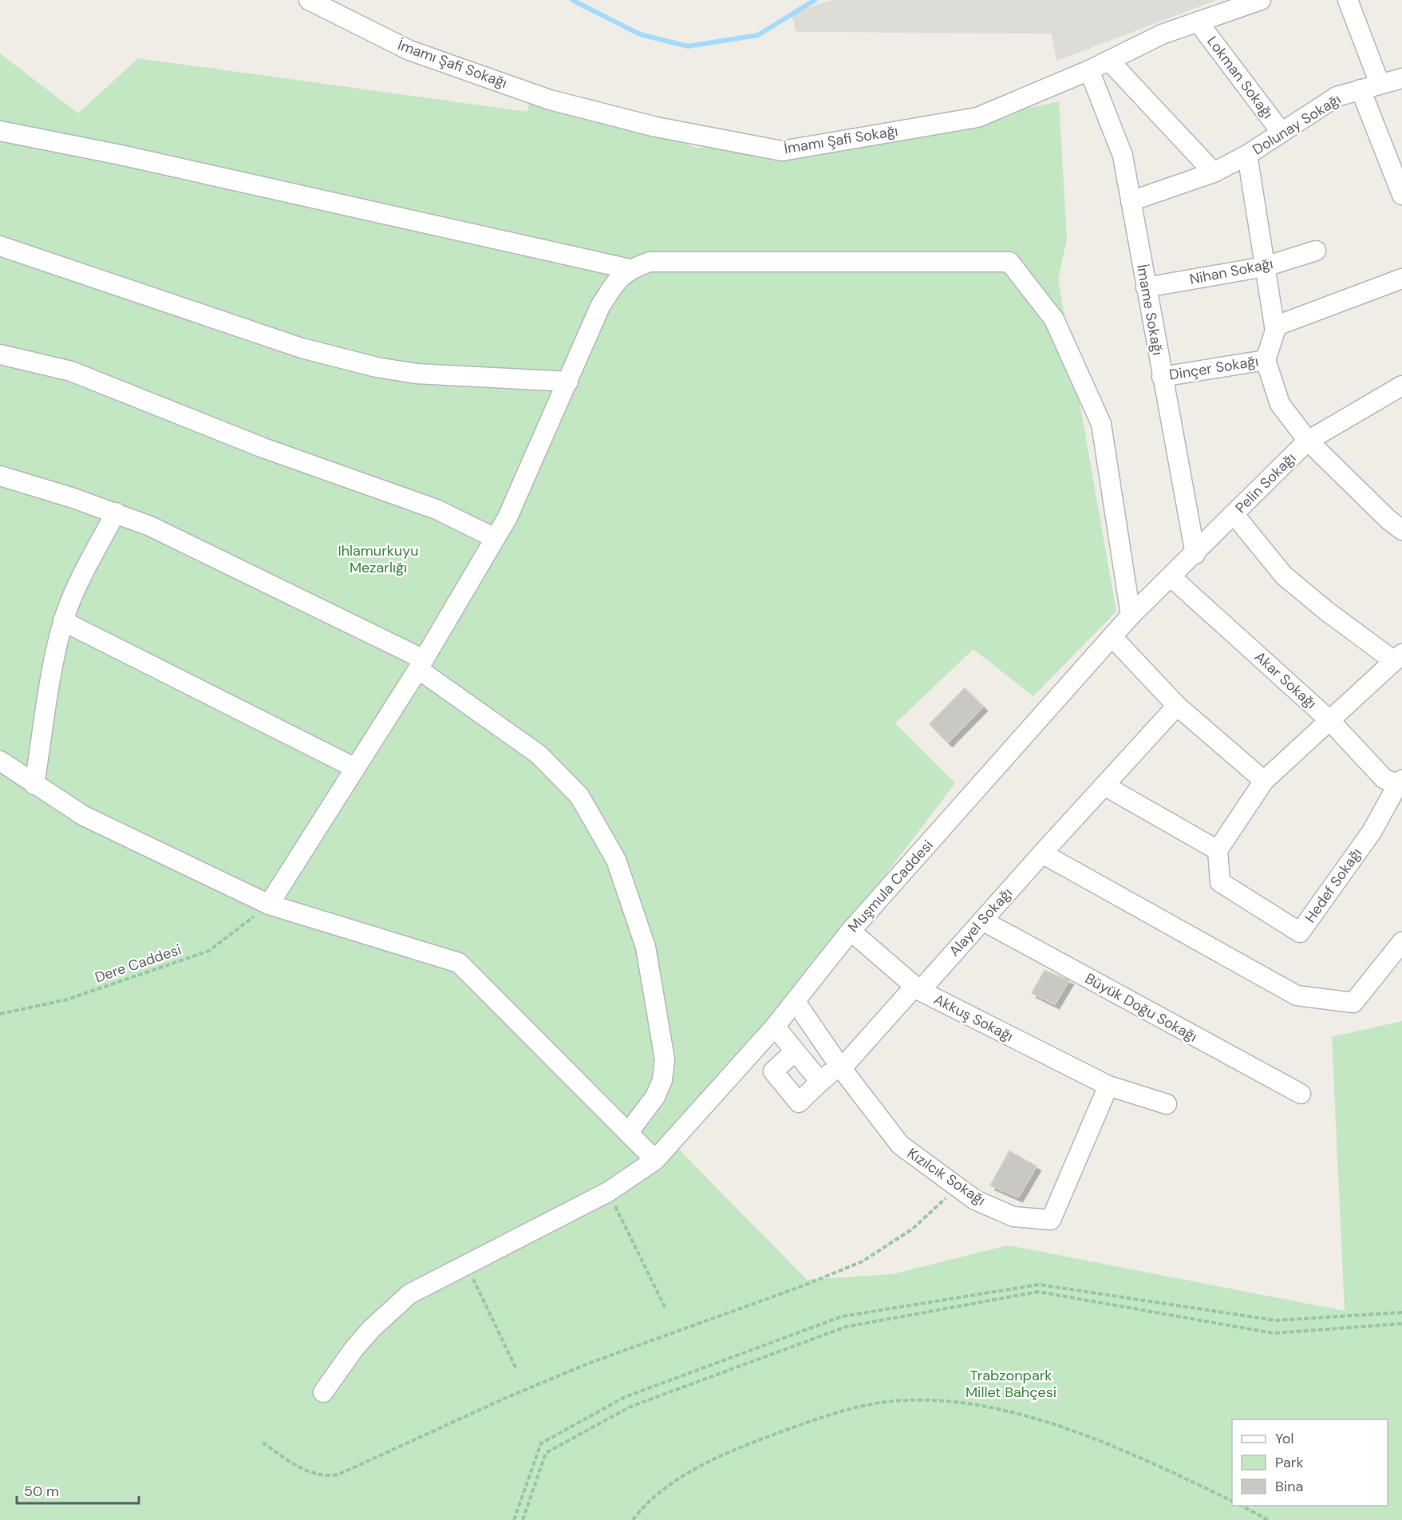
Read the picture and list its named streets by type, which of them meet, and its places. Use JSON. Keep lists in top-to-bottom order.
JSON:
{
  "streets": {
    "street": [
      "İmamı Şafi Sokağı",
      "Lokman Sokağı",
      "Dolunay Sokağı",
      "Nihan Sokağı",
      "İmame Sokağı",
      "Dinçer Sokağı",
      "Pelin Sokağı",
      "Akar Sokağı",
      "Hedef Sokağı",
      "Muşmula Caddesi",
      "Alayel Sokağı",
      "Büyük Doğu Sokağı",
      "Akkuş Sokağı",
      "Kızılcık Sokağı"
    ],
    "path": ["Dere Caddesi"]
  },
  "crossings": [
    ["İmamı Şafi Sokağı", "Lokman Sokağı"],
    ["İmamı Şafi Sokağı", "İmame Sokağı"],
    ["Lokman Sokağı", "Dolunay Sokağı"],
    ["Nihan Sokağı", "İmame Sokağı"],
    ["İmame Sokağı", "Dinçer Sokağı"],
    ["İmame Sokağı", "Pelin Sokağı"],
    ["Pelin Sokağı", "Akar Sokağı"],
    ["Pelin Sokağı", "Muşmula Caddesi"],
    ["Akar Sokağı", "Hedef Sokağı"],
    ["Muşmula Caddesi", "Akkuş Sokağı"],
    ["Muşmula Caddesi", "Kızılcık Sokağı"],
    ["Alayel Sokağı", "Büyük Doğu Sokağı"],
    ["Alayel Sokağı", "Akkuş Sokağı"],
    ["Alayel Sokağı", "Kızılcık Sokağı"],
    ["Akkuş Sokağı", "Kızılcık Sokağı"]
  ],
  "parks": ["Ihlamurkuyu Mezarlığı", "Trabzonpark Millet Bahçesi"],
  "legend": ["Yol", "Park", "Bina"],
  "scale_bar": "50 m"
}
